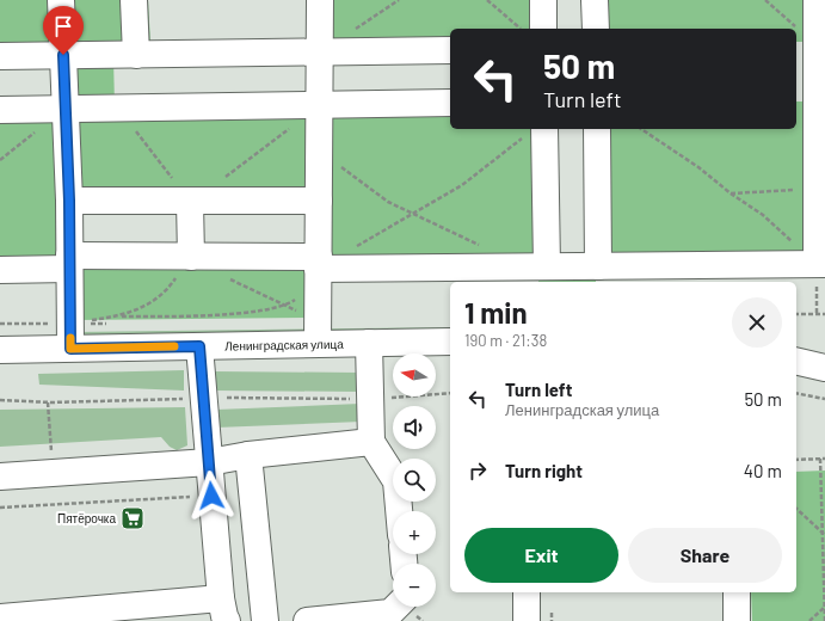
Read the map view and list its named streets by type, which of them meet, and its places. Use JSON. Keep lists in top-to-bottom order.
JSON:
{
  "streets": {
    "street": ["Ленинградская улица"]
  },
  "places": {
    "supermarket": ["Пятёрочка"]
  },
  "north": "left",
  "page": {
    "turn": ["50 m", "Turn left"],
    "heading": ["1 min", "190 m · 21:38"],
    "map_buttons": ["+", "−"],
    "list": [
      {
        "name": "Turn left",
        "note": "Ленинградская улица",
        "value": "50 m"
      },
      {
        "name": "Turn right",
        "value": "40 m"
      }
    ],
    "buttons": ["Exit", "Share"]
  }
}
